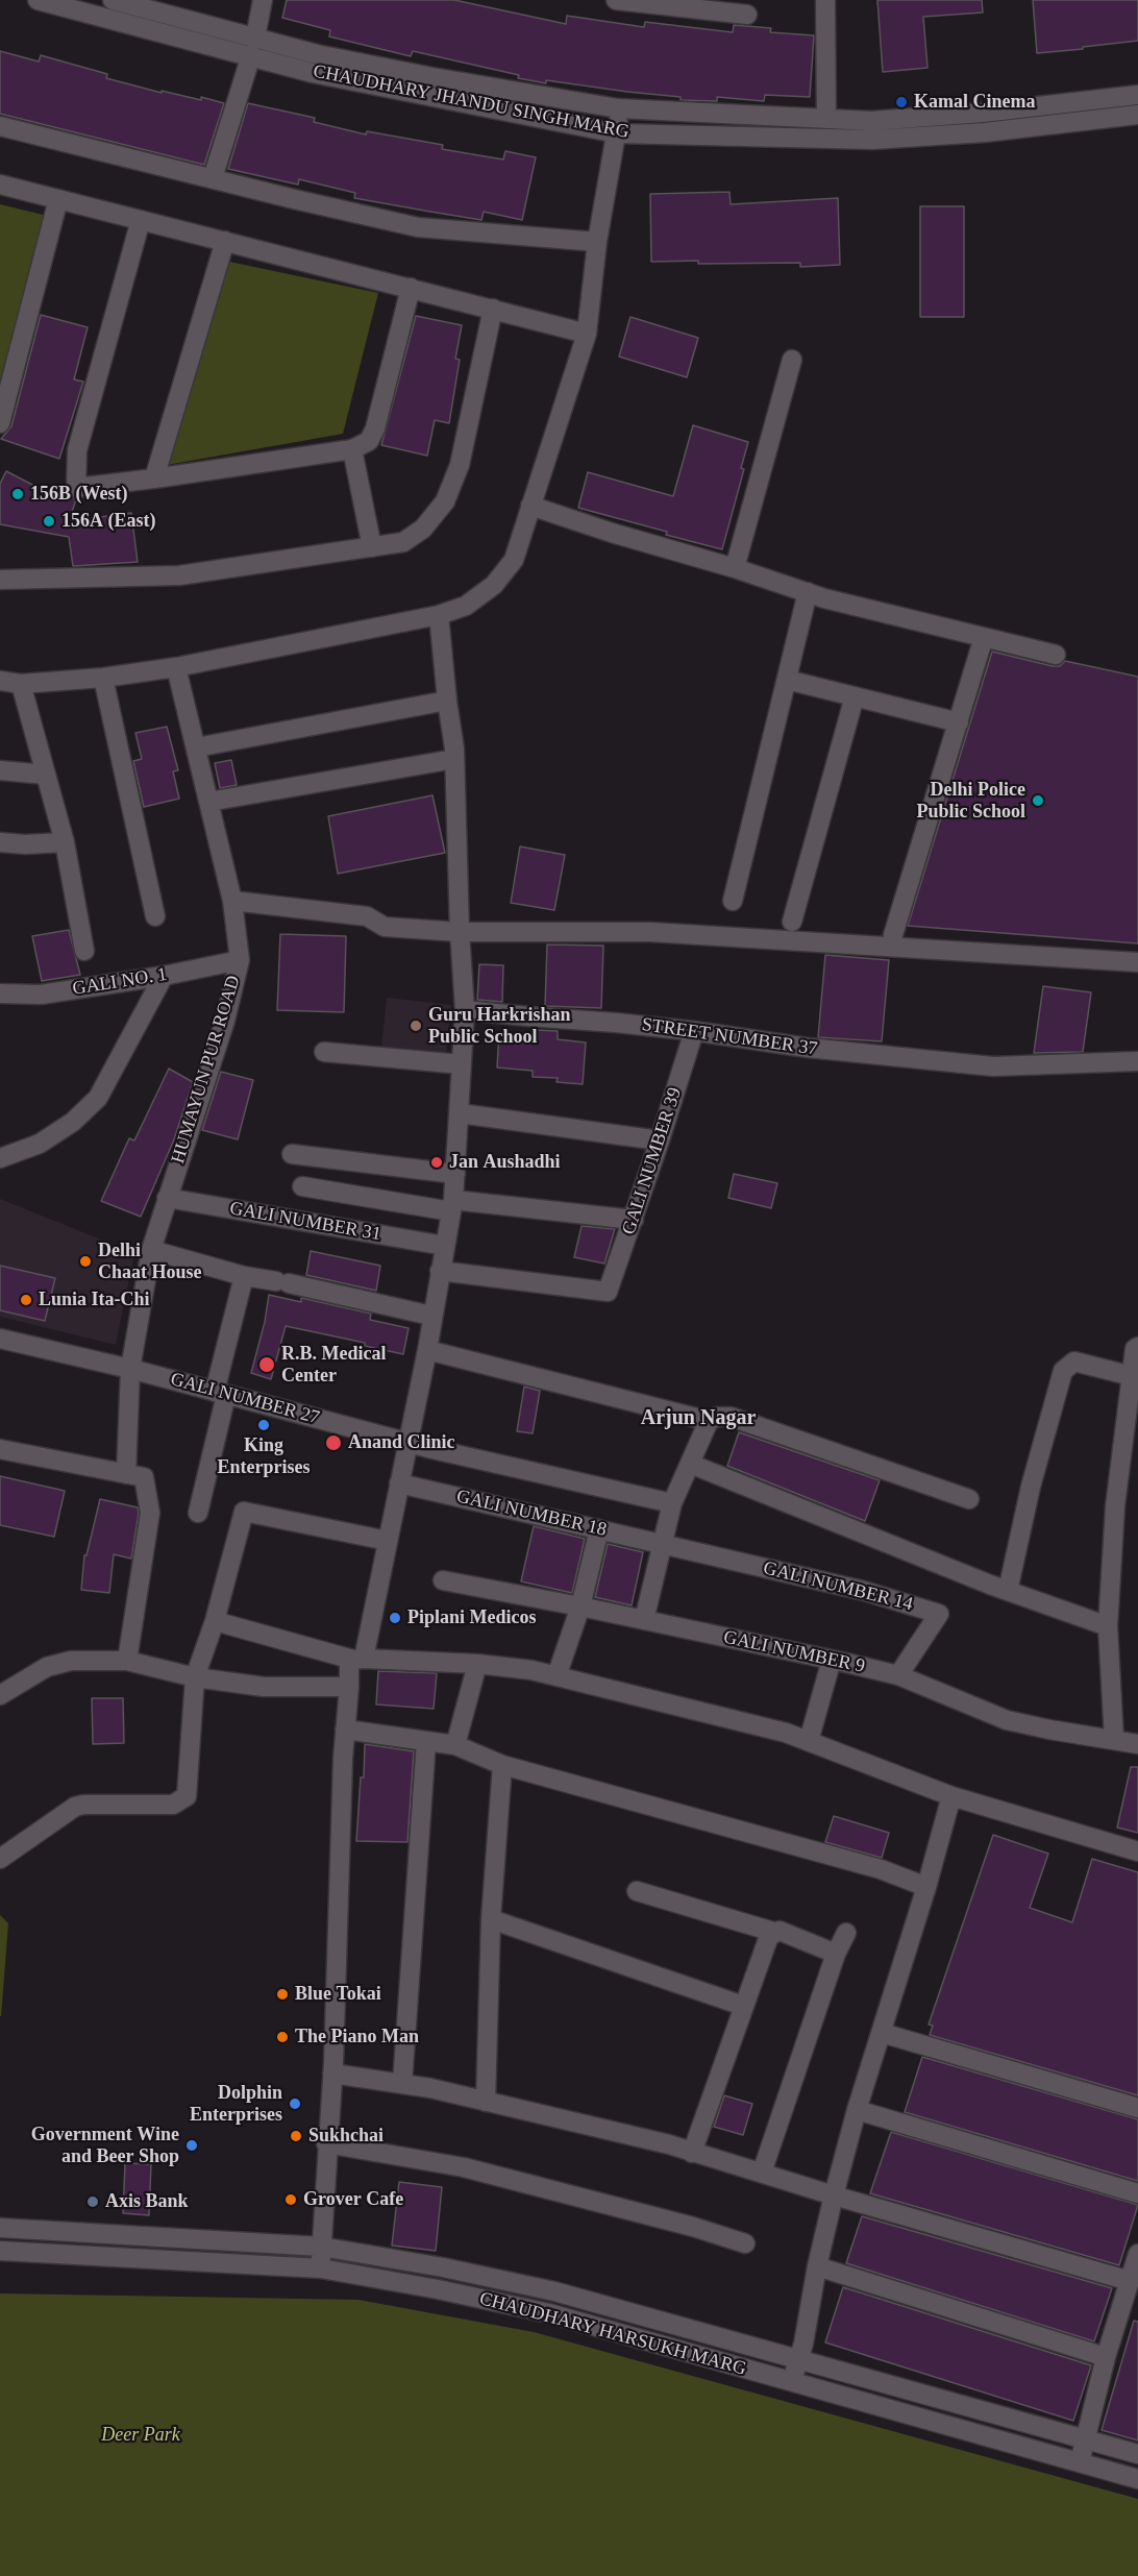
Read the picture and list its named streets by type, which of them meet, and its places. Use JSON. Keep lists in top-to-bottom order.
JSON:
{
  "streets": {
    "street": [
      "CHAUDHARY JHANDU SINGH MARG",
      "GALI NO. 1",
      "STREET NUMBER 37",
      "HUMAYUN PUR ROAD",
      "GALI NUMBER 39",
      "GALI NUMBER 31",
      "GALI NUMBER 27",
      "GALI NUMBER 18",
      "GALI NUMBER 14",
      "GALI NUMBER 9",
      "CHAUDHARY HARSUKH MARG"
    ]
  },
  "crossings": [
    ["GALI NO. 1", "HUMAYUN PUR ROAD"],
    ["STREET NUMBER 37", "GALI NUMBER 39"],
    ["HUMAYUN PUR ROAD", "GALI NUMBER 31"],
    ["HUMAYUN PUR ROAD", "GALI NUMBER 27"],
    ["GALI NUMBER 18", "GALI NUMBER 14"],
    ["GALI NUMBER 14", "GALI NUMBER 9"]
  ],
  "districts": ["Arjun Nagar"],
  "parks": ["Deer Park"],
  "places": [
    "Kamal Cinema",
    "156B (West)",
    "156A (East)",
    "Delhi Police Public School",
    "Guru Harkrishan Public School",
    "Jan Aushadhi",
    "Delhi Chaat House",
    "Lunia Ita-Chi",
    "R.B. Medical Center",
    "King Enterprises",
    "Anand Clinic",
    "Piplani Medicos",
    "Blue Tokai",
    "The Piano Man",
    "Dolphin Enterprises",
    "Sukhchai",
    "Government Wine and Beer Shop",
    "Grover Cafe",
    "Axis Bank"
  ]
}
